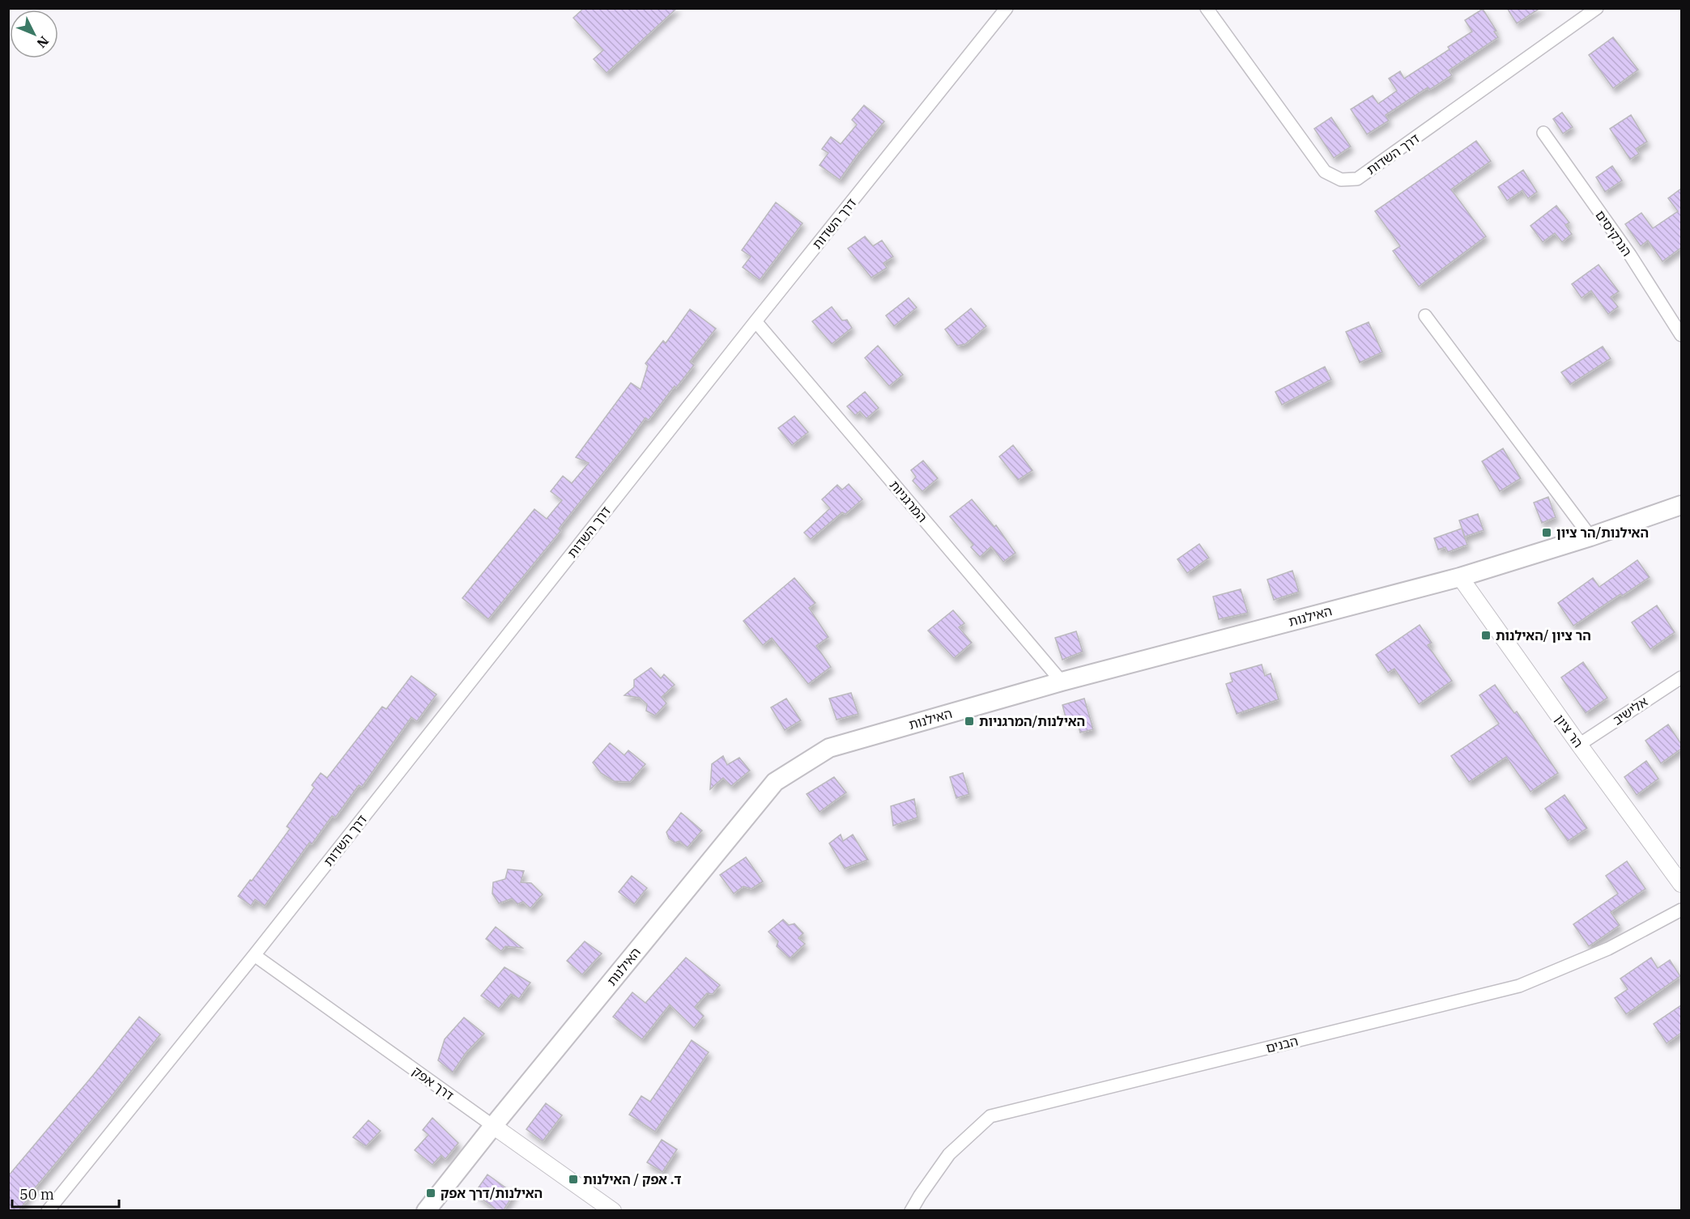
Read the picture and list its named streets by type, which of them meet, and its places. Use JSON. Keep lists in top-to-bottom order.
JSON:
{
  "streets": {
    "main road": ["האילנות"],
    "street": [
      "דרך השדות",
      "הנרקיסים",
      "המרגניות",
      "אלישיב",
      "הר ציון",
      "הבנים",
      "דרך אפק"
    ]
  },
  "crossings": [
    ["דרך השדות", "המרגניות"],
    ["דרך השדות", "דרך אפק"],
    ["המרגניות", "האילנות"],
    ["האילנות", "הר ציון"],
    ["האילנות", "דרך אפק"],
    ["אלישיב", "הר ציון"]
  ],
  "places": {
    "transit": [
      "האילנות/הר ציון",
      "הר ציון /האילנות",
      "האילנות/המרגניות",
      "ד. אפק / האילנות",
      "האילנות/דרך אפק"
    ]
  },
  "scale_bar": "50 m",
  "north": "bottom right"
}
